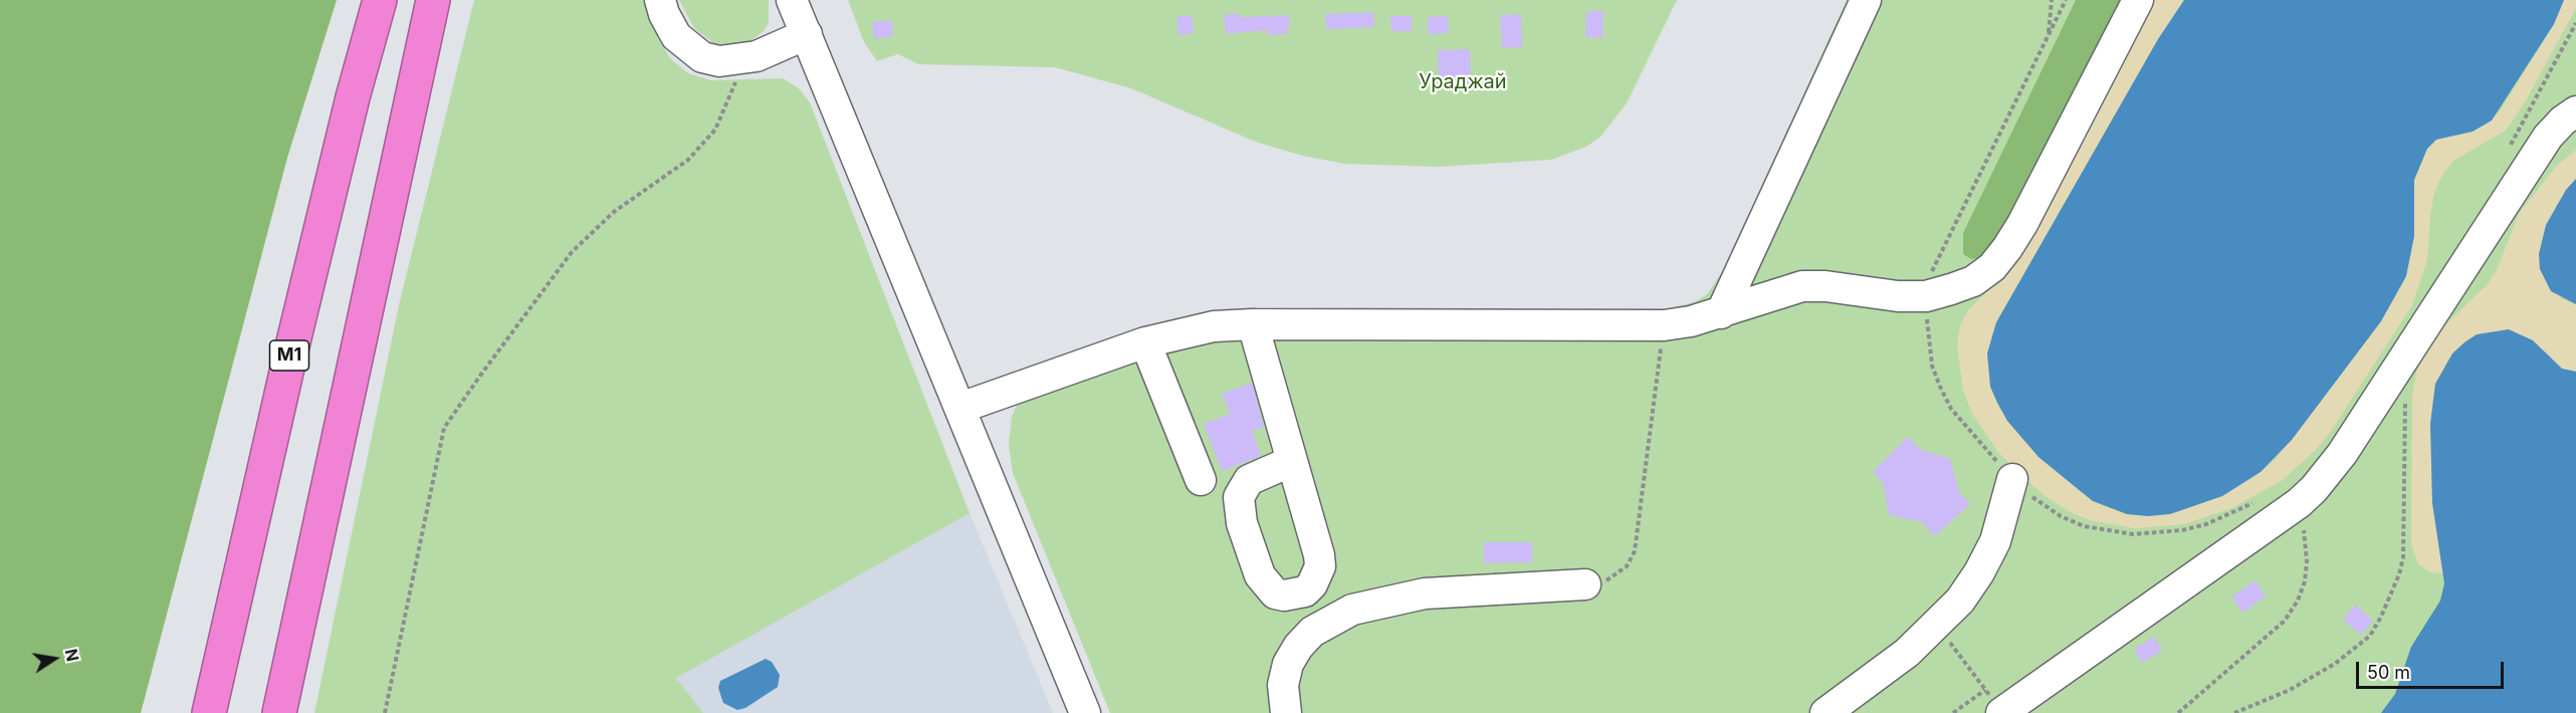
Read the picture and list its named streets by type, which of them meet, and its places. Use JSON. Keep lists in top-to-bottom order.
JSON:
{
  "streets": {
    "highway": ["М1"]
  },
  "parks": ["Ураджай"],
  "scale_bar": "50 m",
  "north": "right"
}
